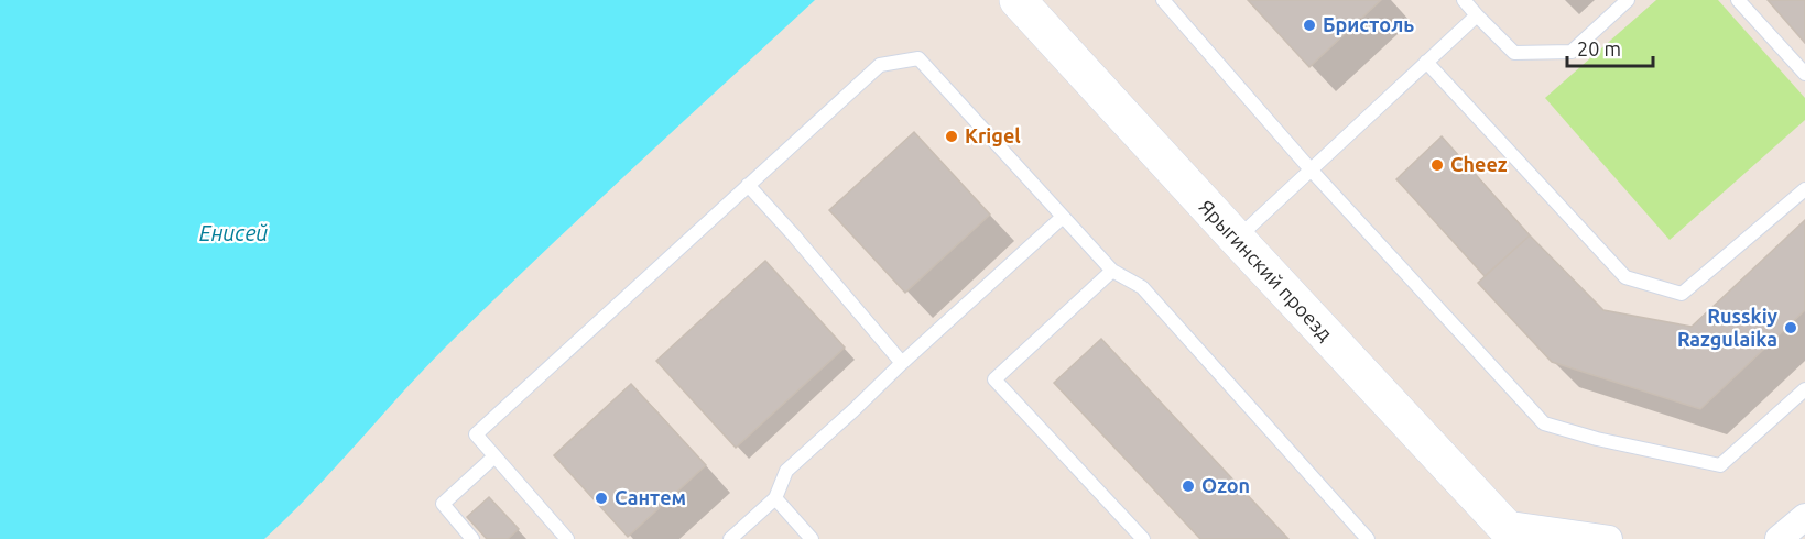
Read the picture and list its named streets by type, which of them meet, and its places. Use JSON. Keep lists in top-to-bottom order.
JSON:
{
  "streets": {
    "main road": ["Ярыгинский проезд"]
  },
  "water": ["Енисей"],
  "places": [
    "Бристоль",
    "Krigel",
    "Cheez",
    "Russkiy Razgulaika",
    "Ozon",
    "Сантем"
  ],
  "scale_bar": "20 m"
}
